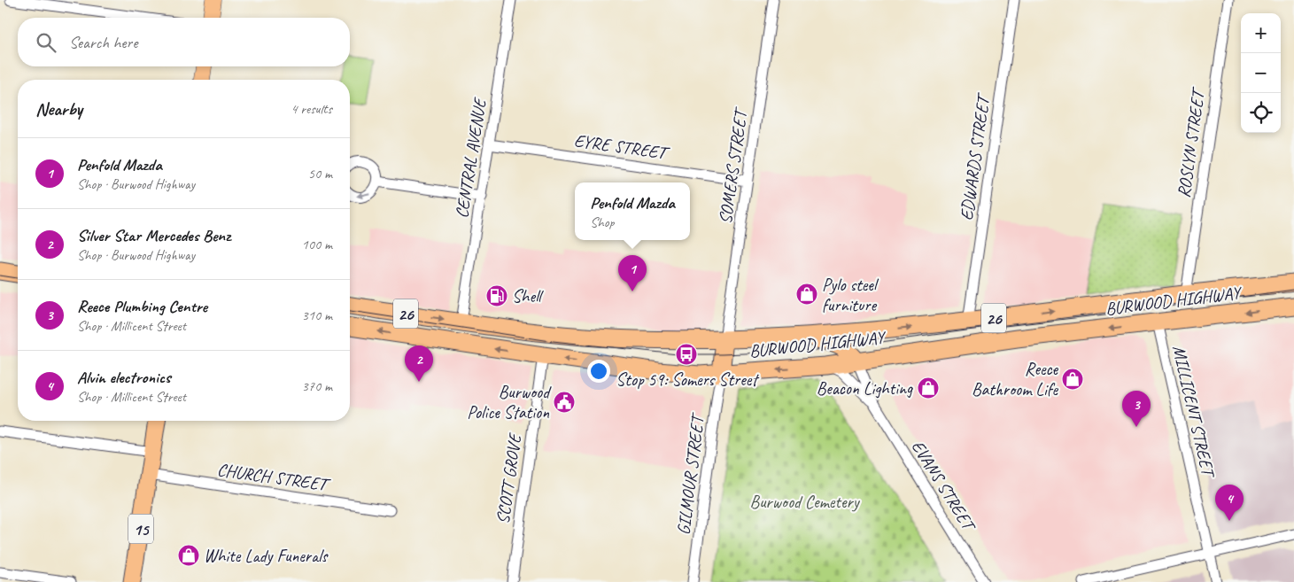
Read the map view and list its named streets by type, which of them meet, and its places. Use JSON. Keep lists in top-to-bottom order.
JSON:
{
  "streets": {
    "highway": ["BURWOOD HIGHWAY", "26", "15"],
    "street": [
      "ROSLYN STREET",
      "EYRE STREET",
      "CENTRAL AVENUE",
      "EDWARDS STREET",
      "SOMERS STREET",
      "MILLICENT STREET",
      "GILMOUR STREET",
      "CHURCH STREET",
      "SCOTT GROVE",
      "EVANS STREET"
    ]
  },
  "crossings": [
    ["ROSLYN STREET", "BURWOOD HIGHWAY"],
    ["EYRE STREET", "CENTRAL AVENUE"],
    ["EYRE STREET", "SOMERS STREET"],
    ["CENTRAL AVENUE", "BURWOOD HIGHWAY"],
    ["EDWARDS STREET", "BURWOOD HIGHWAY"],
    ["SOMERS STREET", "BURWOOD HIGHWAY"],
    ["BURWOOD HIGHWAY", "MILLICENT STREET"],
    ["BURWOOD HIGHWAY", "GILMOUR STREET"],
    ["BURWOOD HIGHWAY", "SCOTT GROVE"],
    ["BURWOOD HIGHWAY", "EVANS STREET"],
    ["CHURCH STREET", "15"]
  ],
  "parks": ["Burwood Cemetery"],
  "places": {
    "shop": [
      "Pylo steel furniture",
      "Reece Bathroom Life",
      "Beacon Lighting",
      "White Lady Funerals"
    ],
    "fuel station": ["Shell"],
    "bus stop": ["Stop 59: Somers Street"],
    "public building": ["Burwood Police Station"]
  },
  "page": {
    "map_buttons": ["+", "−"],
    "search": "Search here",
    "heading": ["Nearby", "4 results"],
    "list": [
      {
        "mark": "1",
        "name": "Penfold Mazda",
        "note": "Shop · Burwood Highway",
        "value": "50 m"
      },
      {
        "mark": "2",
        "name": "Silver Star Mercedes Benz",
        "note": "Shop · Burwood Highway",
        "value": "100 m"
      },
      {
        "mark": "3",
        "name": "Reece Plumbing Centre",
        "note": "Shop · Millicent Street",
        "value": "310 m"
      },
      {
        "mark": "4",
        "name": "Alvin electronics",
        "note": "Shop · Millicent Street",
        "value": "370 m"
      }
    ],
    "popup": ["Penfold Mazda", "Shop"],
    "pins": [
      "1",
      "2",
      "3",
      "4"
    ]
  }
}
